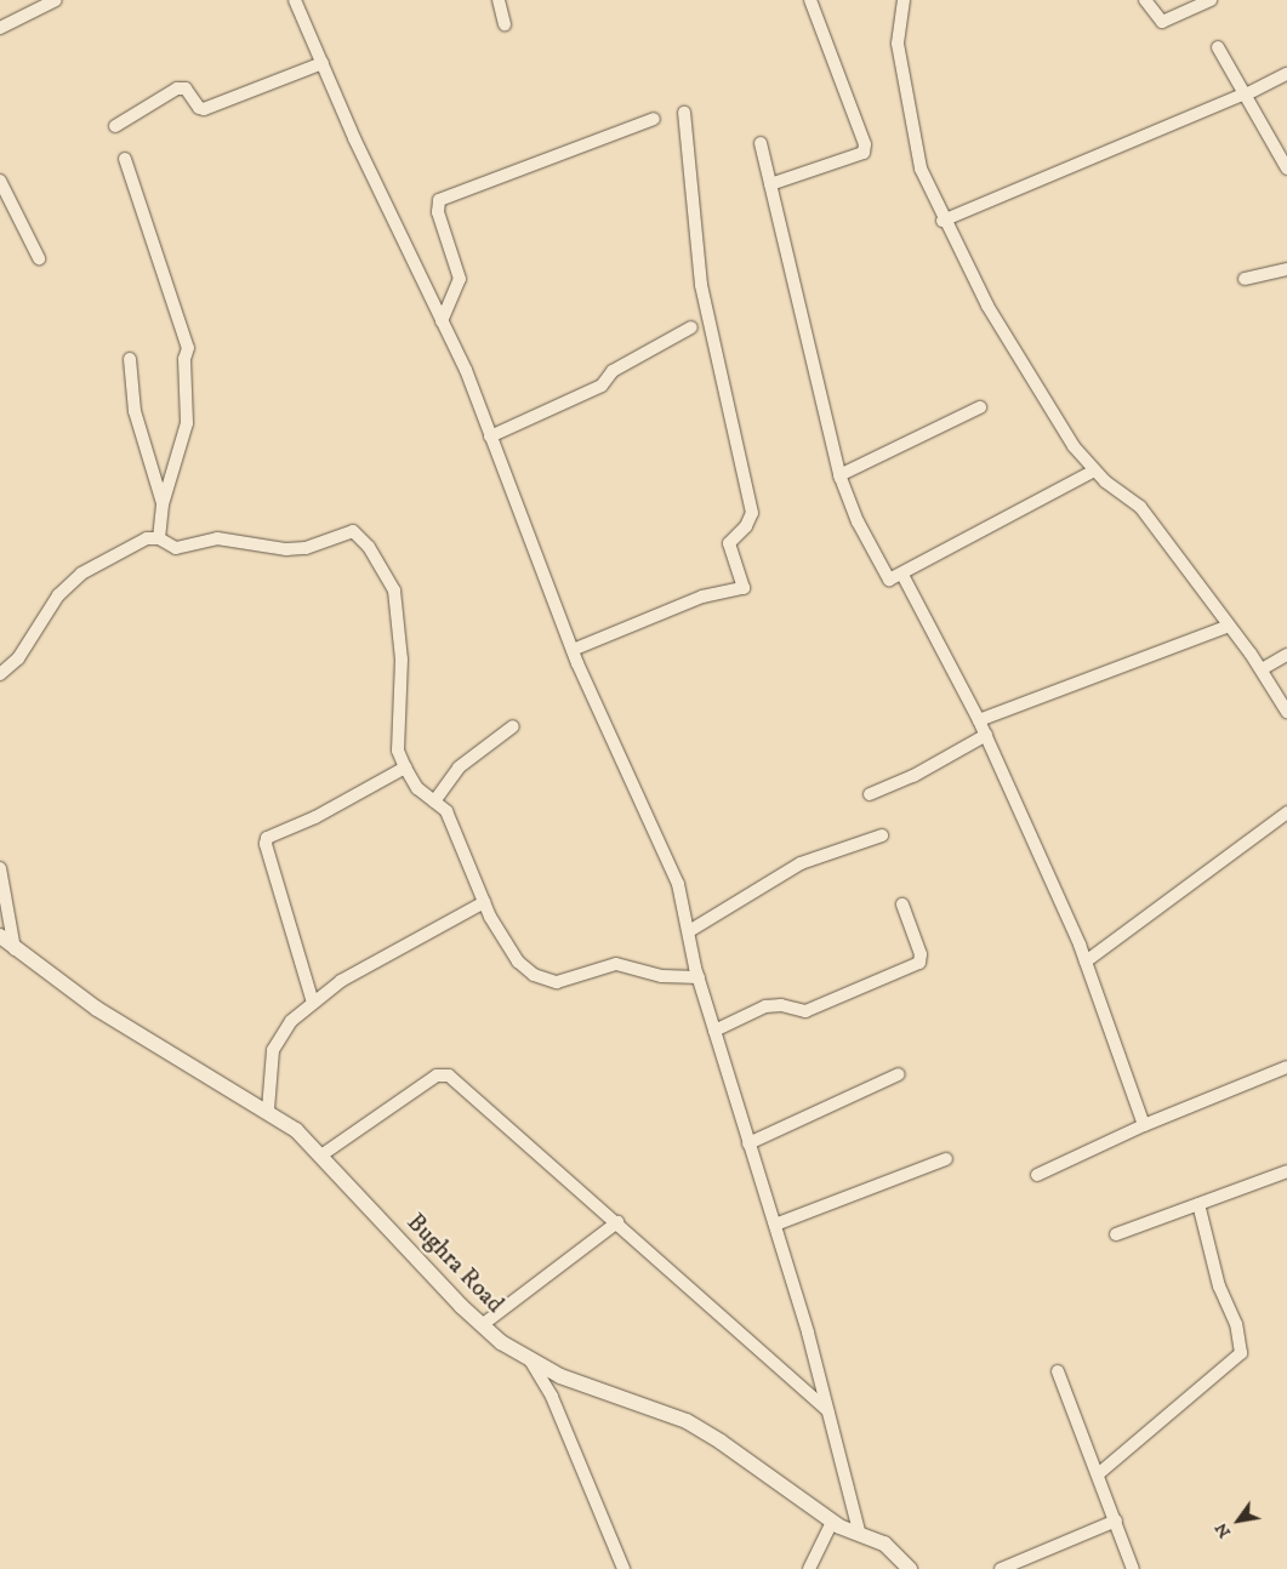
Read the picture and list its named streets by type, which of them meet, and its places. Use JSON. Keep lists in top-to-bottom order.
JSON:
{
  "streets": {
    "street": ["Bughra Road"]
  },
  "north": "bottom left"
}
